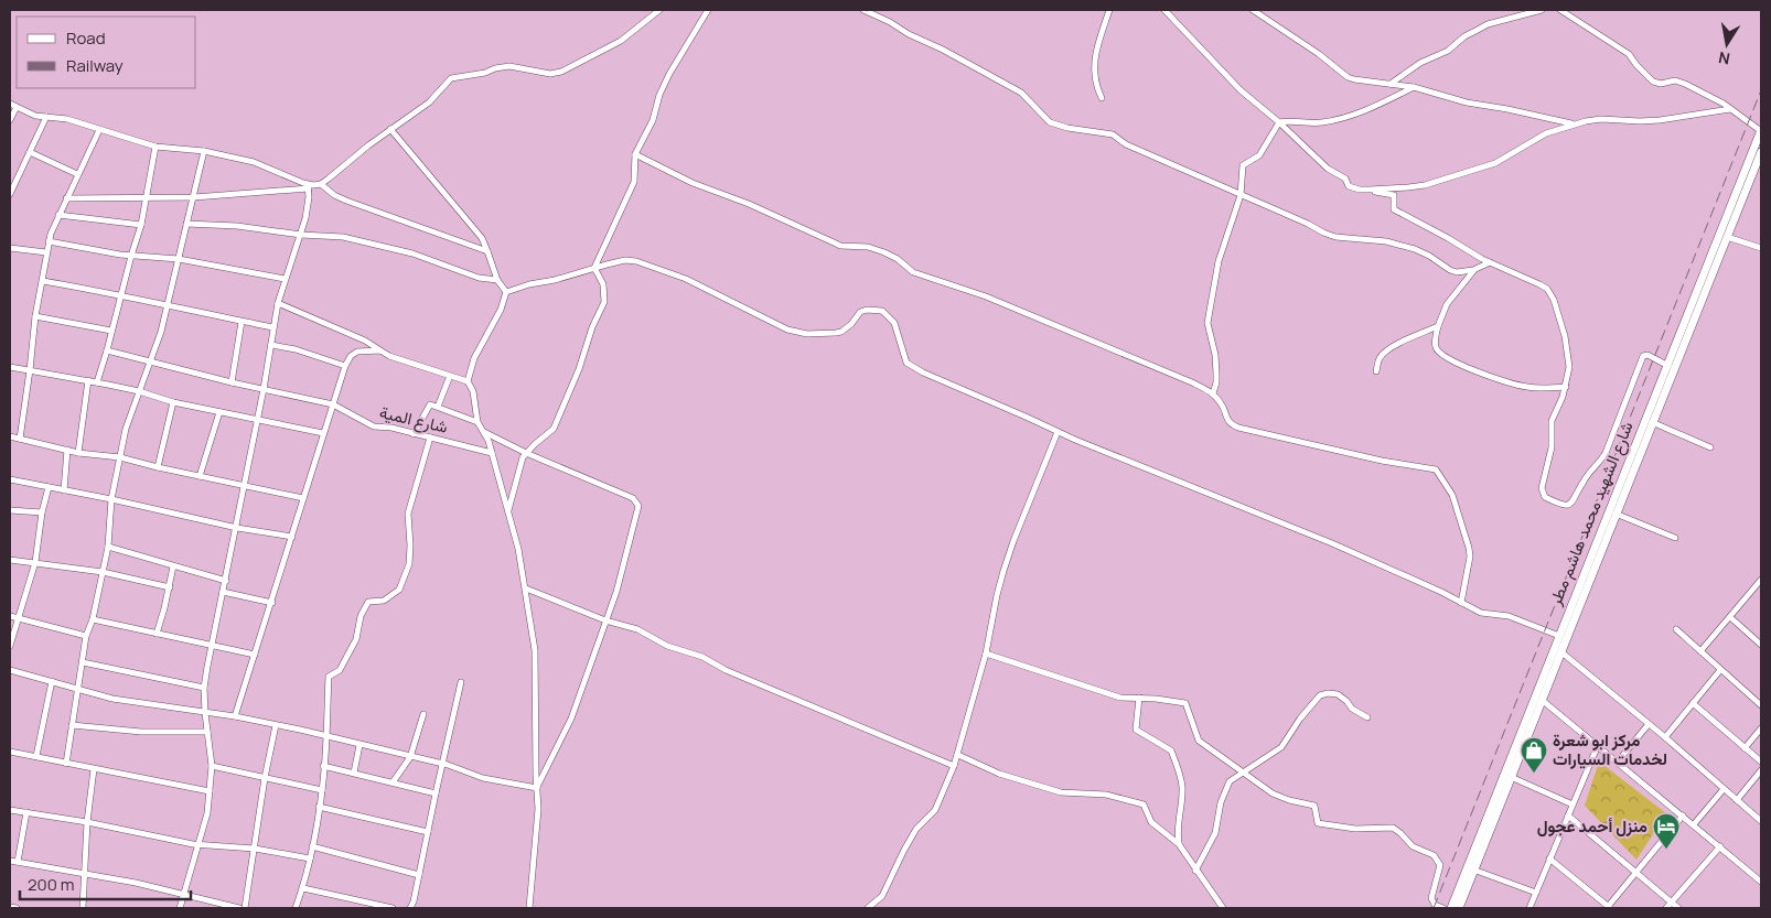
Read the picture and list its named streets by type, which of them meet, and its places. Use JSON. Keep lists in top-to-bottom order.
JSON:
{
  "streets": {
    "main road": ["شارع الشهيد محمد هاشم مطر"],
    "street": ["شارع المية"]
  },
  "places": {
    "shop": ["مركز ابو شعرة لخدمات السيارات"],
    "hotel": ["منزل أحمد عجول"]
  },
  "legend": ["Road", "Railway"],
  "scale_bar": "200 m",
  "north": "bottom"
}
